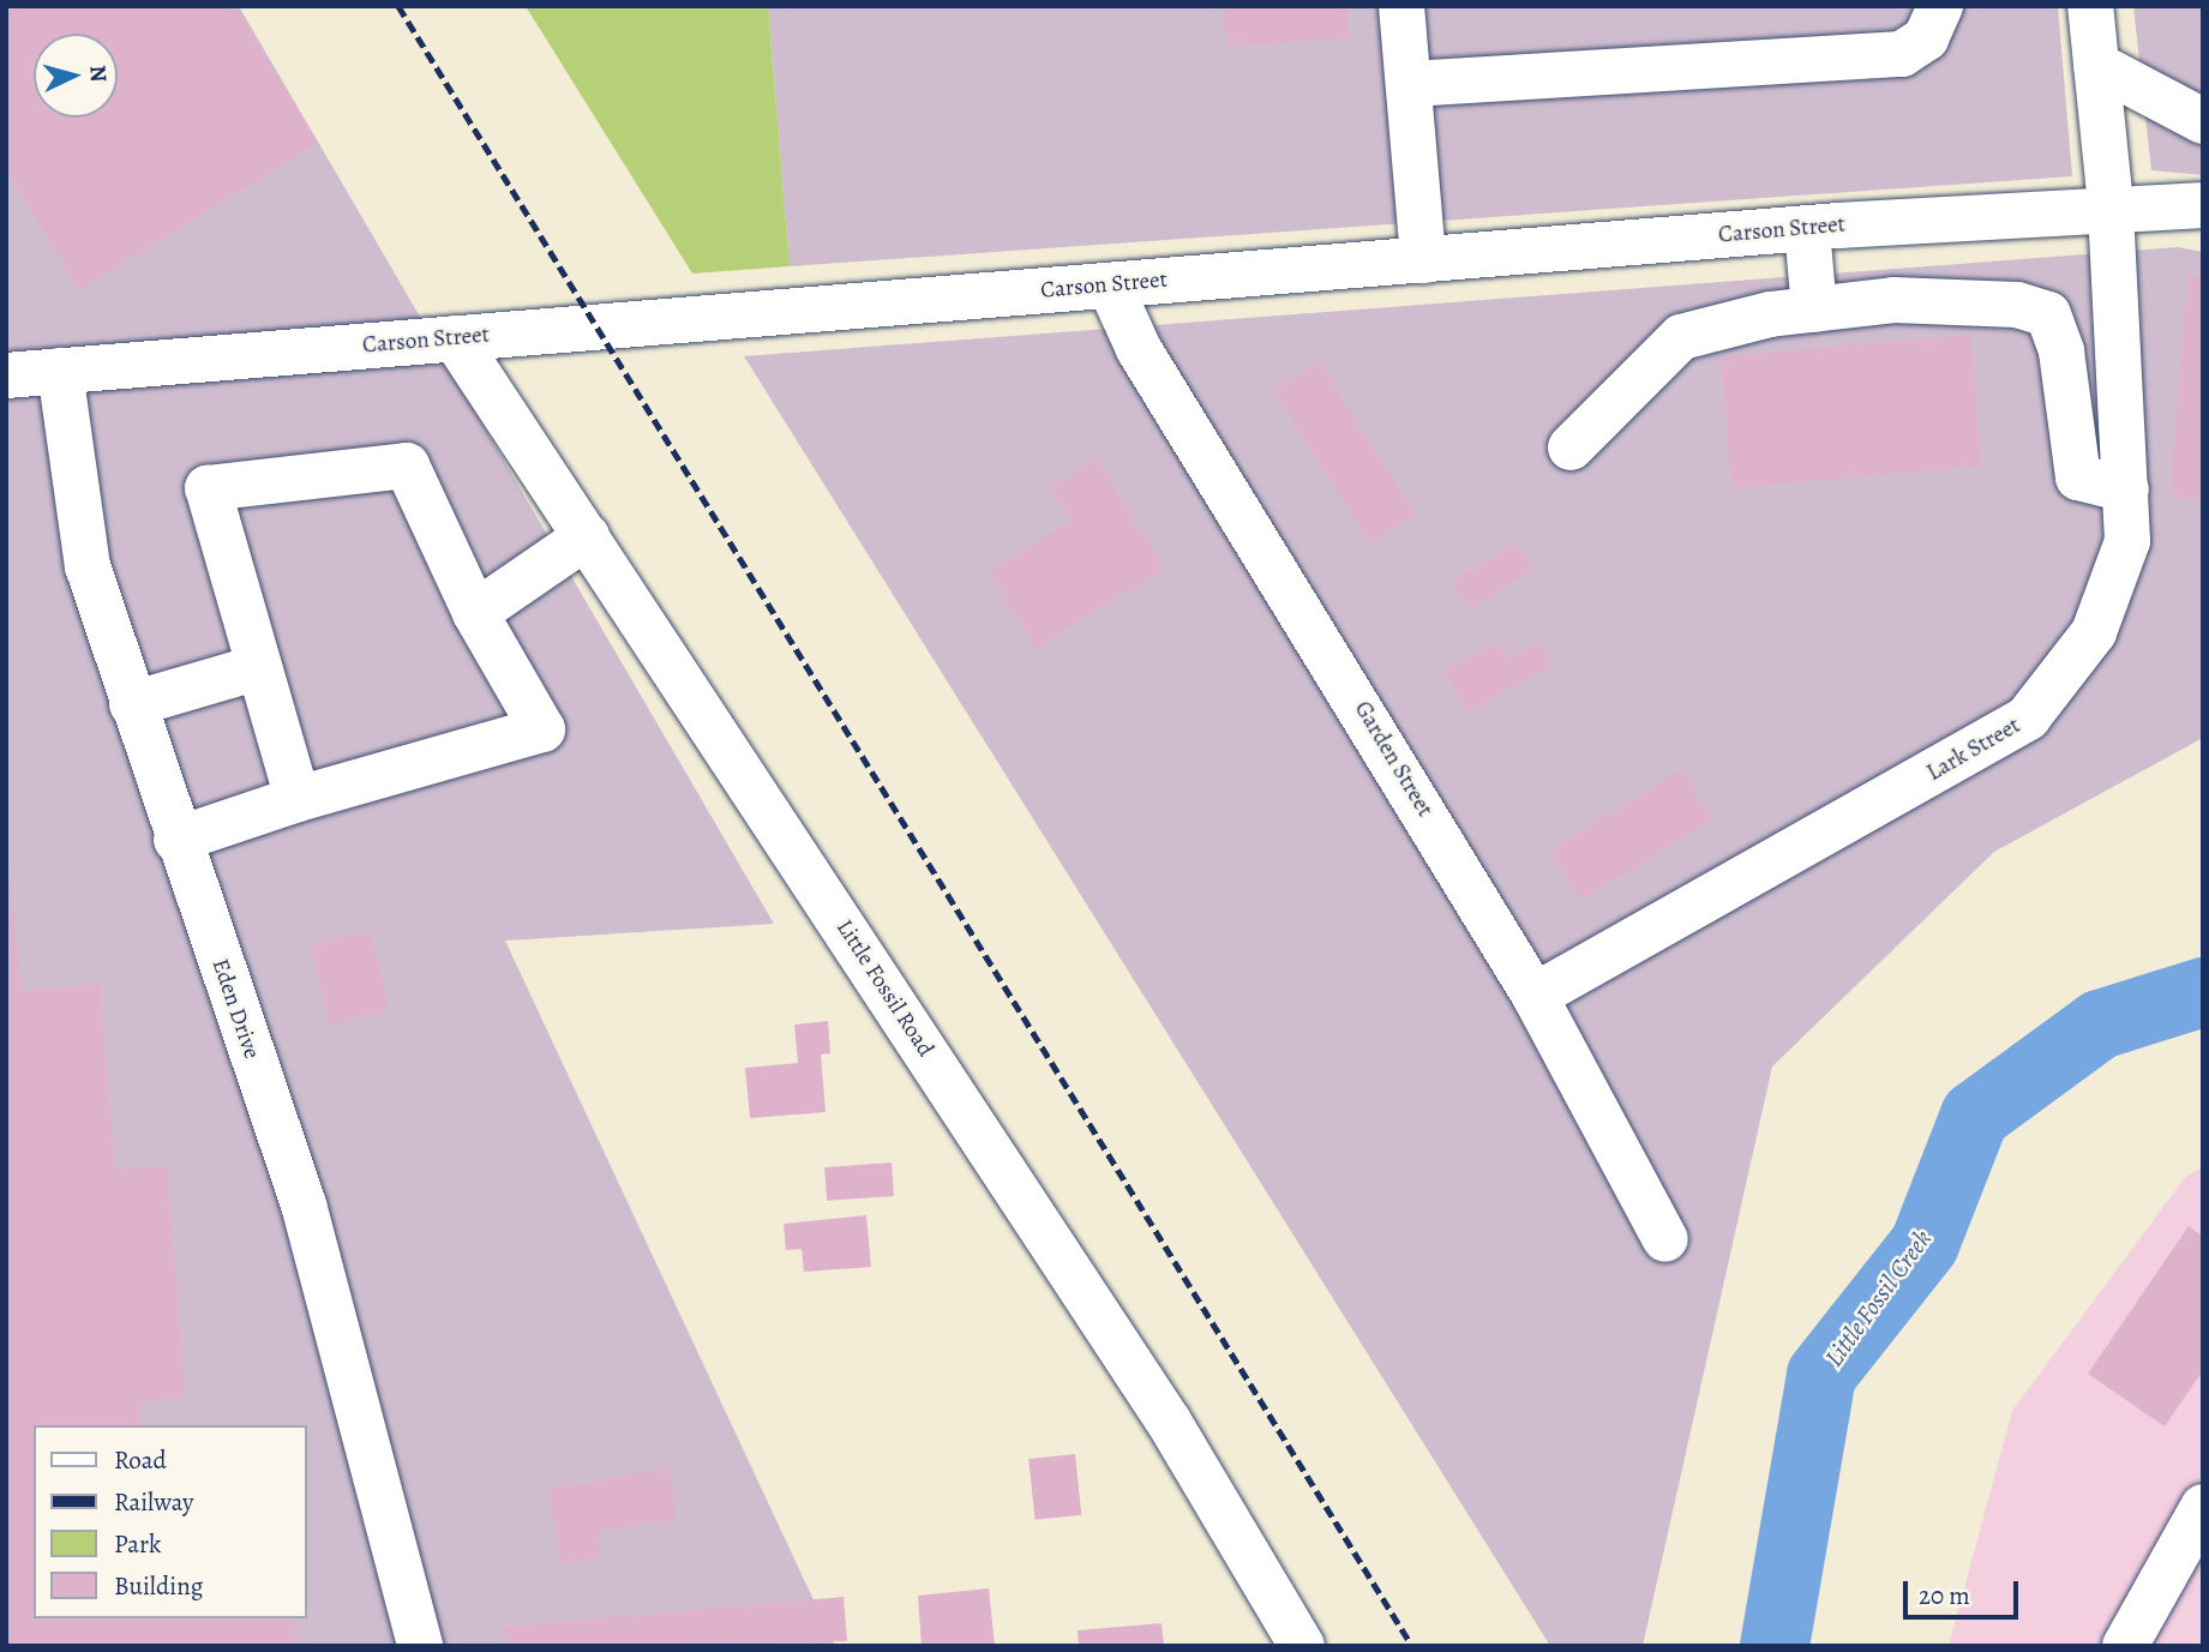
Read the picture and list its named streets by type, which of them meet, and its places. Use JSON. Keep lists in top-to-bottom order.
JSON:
{
  "streets": {
    "street": [
      "Carson Street",
      "Lark Street",
      "Garden Street",
      "Little Fossil Road",
      "Eden Drive"
    ]
  },
  "crossings": [
    ["Carson Street", "Lark Street"],
    ["Carson Street", "Garden Street"],
    ["Carson Street", "Little Fossil Road"],
    ["Carson Street", "Eden Drive"],
    ["Lark Street", "Garden Street"]
  ],
  "water": ["Little Fossil Creek"],
  "legend": [
    "Road",
    "Railway",
    "Park",
    "Building"
  ],
  "scale_bar": "20 m",
  "north": "right"
}
